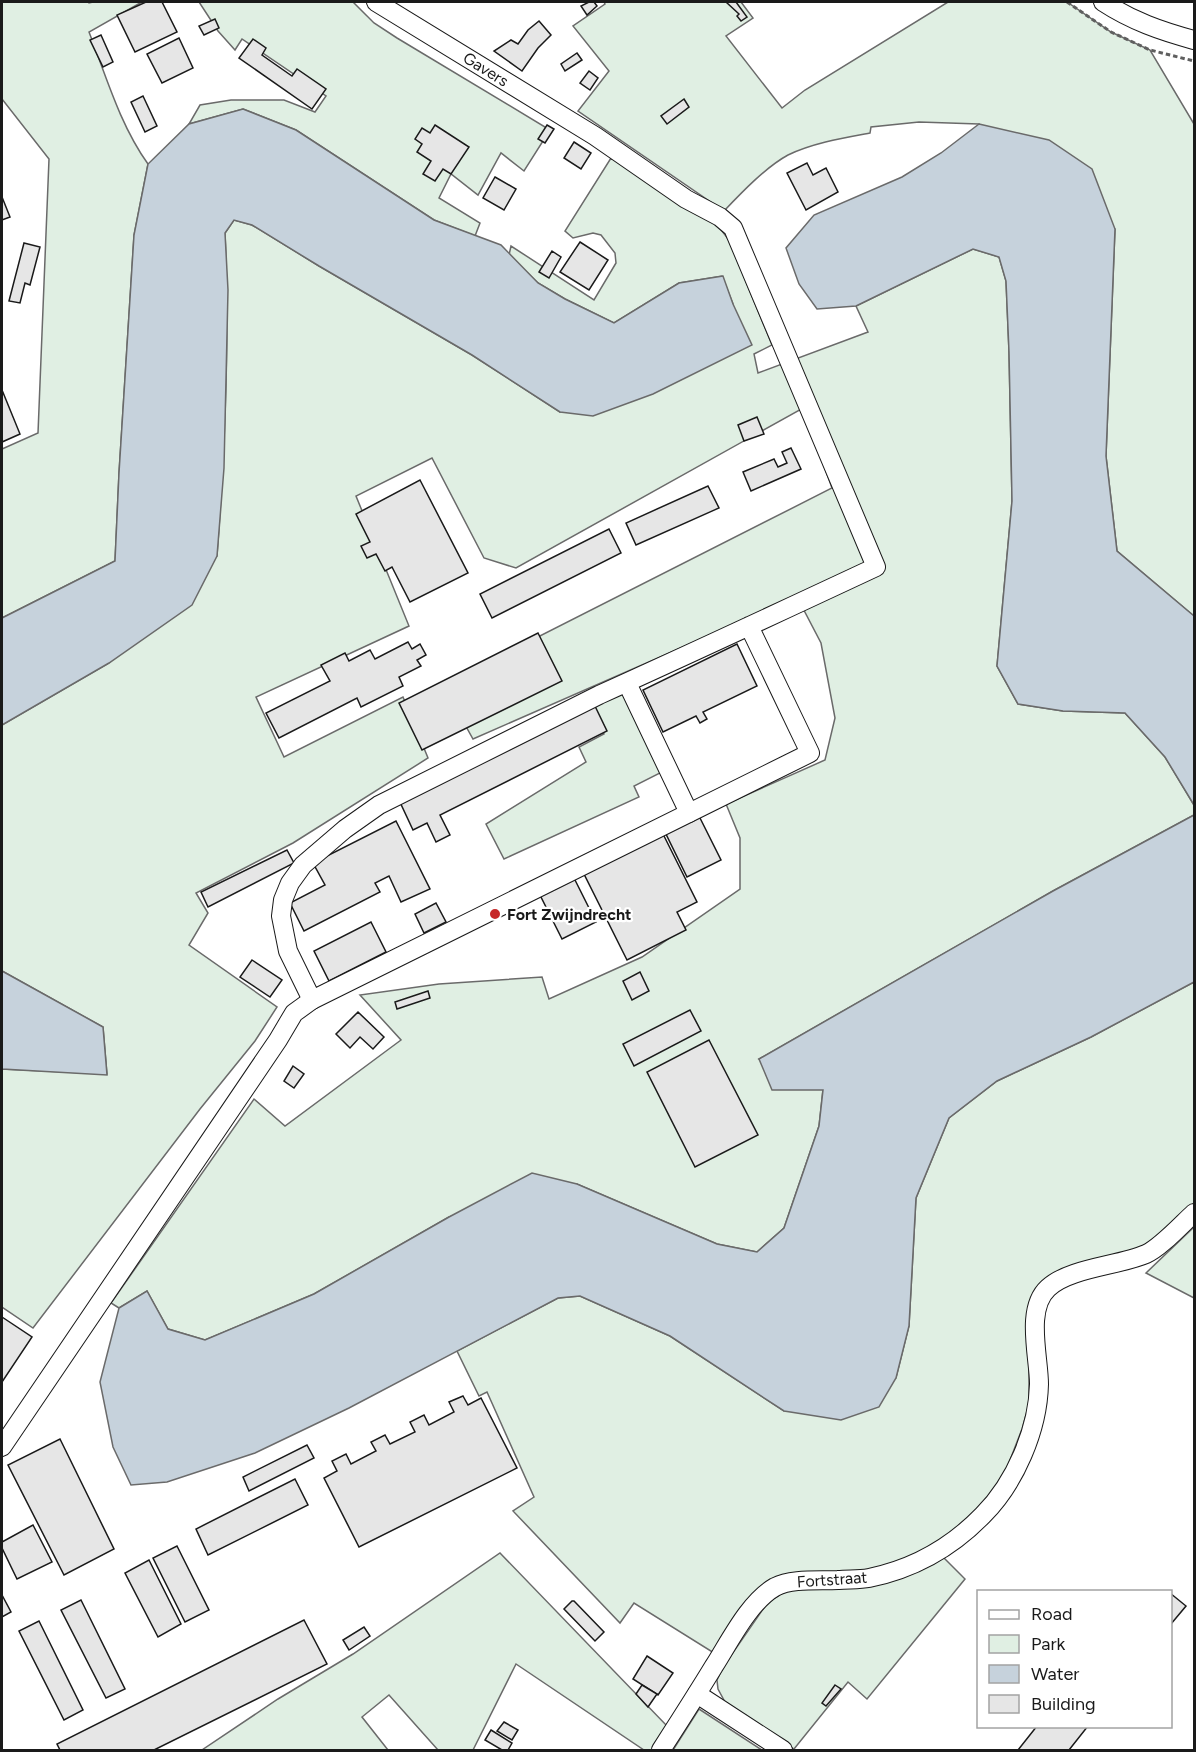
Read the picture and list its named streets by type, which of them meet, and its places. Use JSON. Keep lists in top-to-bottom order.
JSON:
{
  "streets": {
    "street": ["Gavers", "Fortstraat"]
  },
  "places": ["Fort Zwijndrecht"],
  "legend": [
    "Road",
    "Park",
    "Water",
    "Building"
  ]
}
